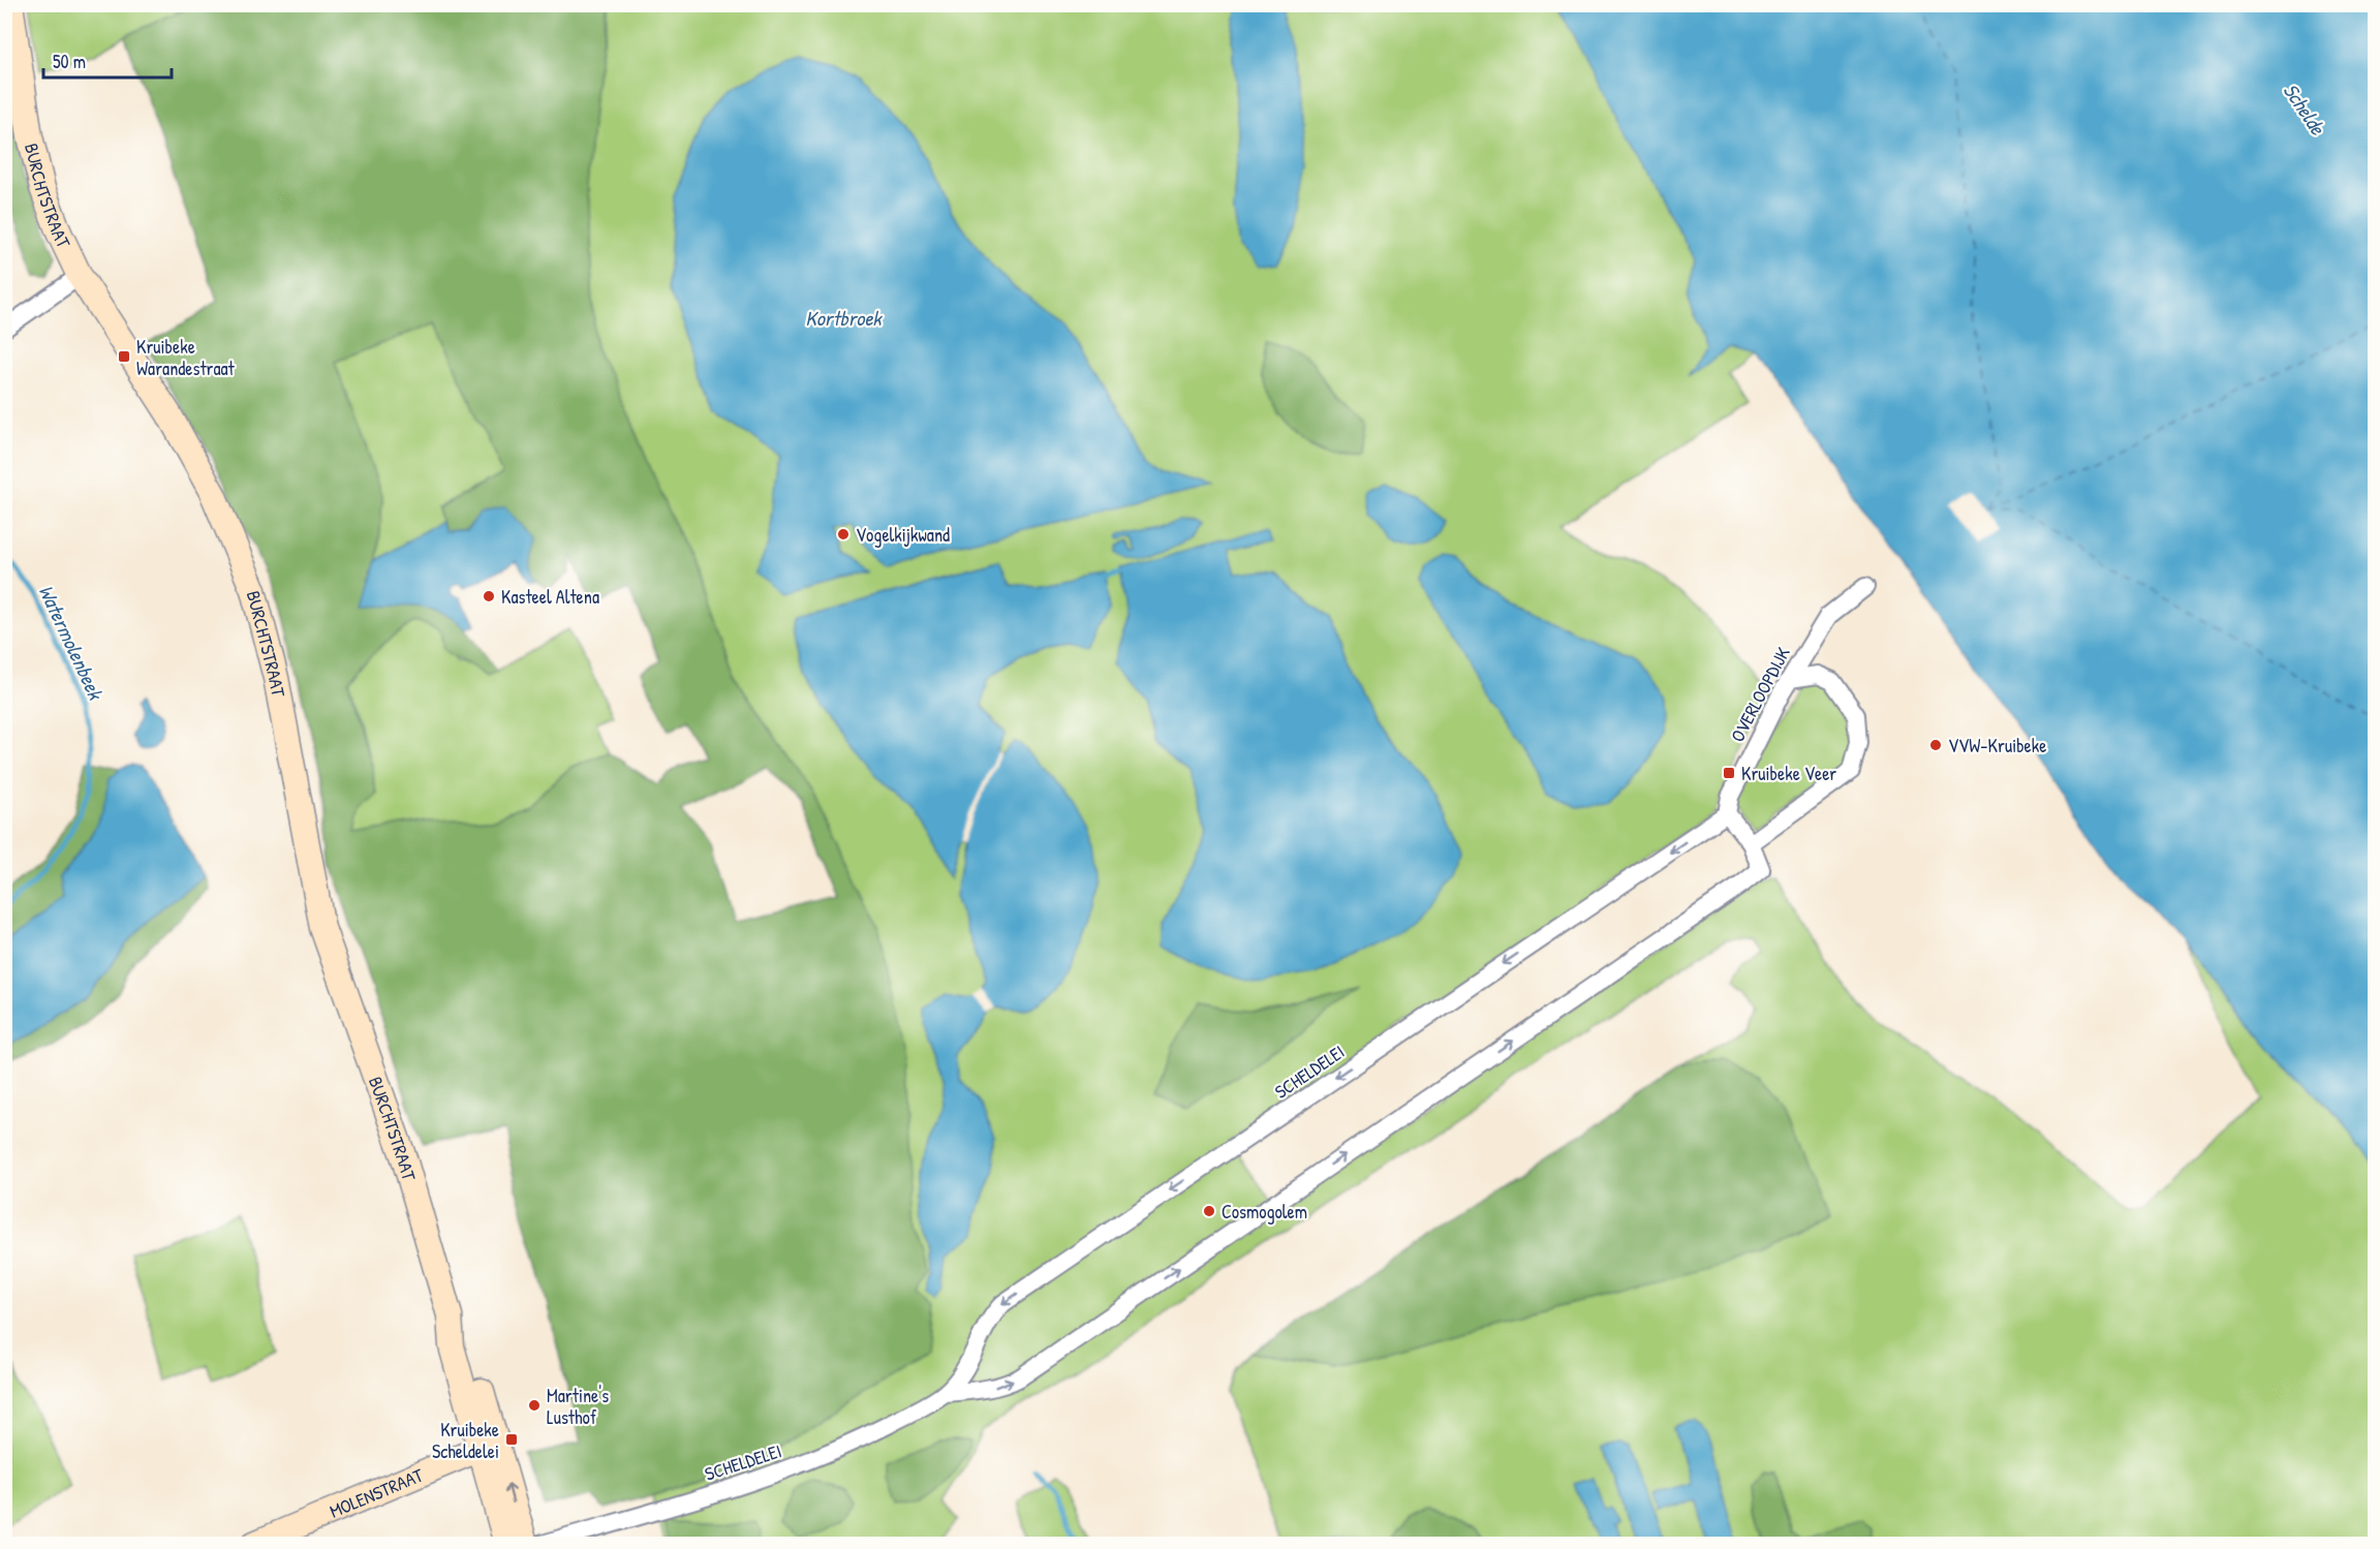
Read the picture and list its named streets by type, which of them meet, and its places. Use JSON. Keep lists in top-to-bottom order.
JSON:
{
  "streets": {
    "main road": ["BURCHTSTRAAT", "MOLENSTRAAT"],
    "street": ["OVERLOOPDIJK", "SCHELDELEI"]
  },
  "crossings": [
    ["BURCHTSTRAAT", "MOLENSTRAAT"],
    ["OVERLOOPDIJK", "SCHELDELEI"]
  ],
  "water": ["Schelde", "Kortbroek", "Watermolenbeek"],
  "places": {
    "transit": ["Kruibeke Warandestraat", "Kruibeke Veer", "Kruibeke Scheldelei"],
    "other": [
      "Vogelkijkwand",
      "Kasteel Altena",
      "VVW-Kruibeke",
      "Cosmogolem",
      "Martine's Lusthof"
    ]
  },
  "scale_bar": "50 m"
}
